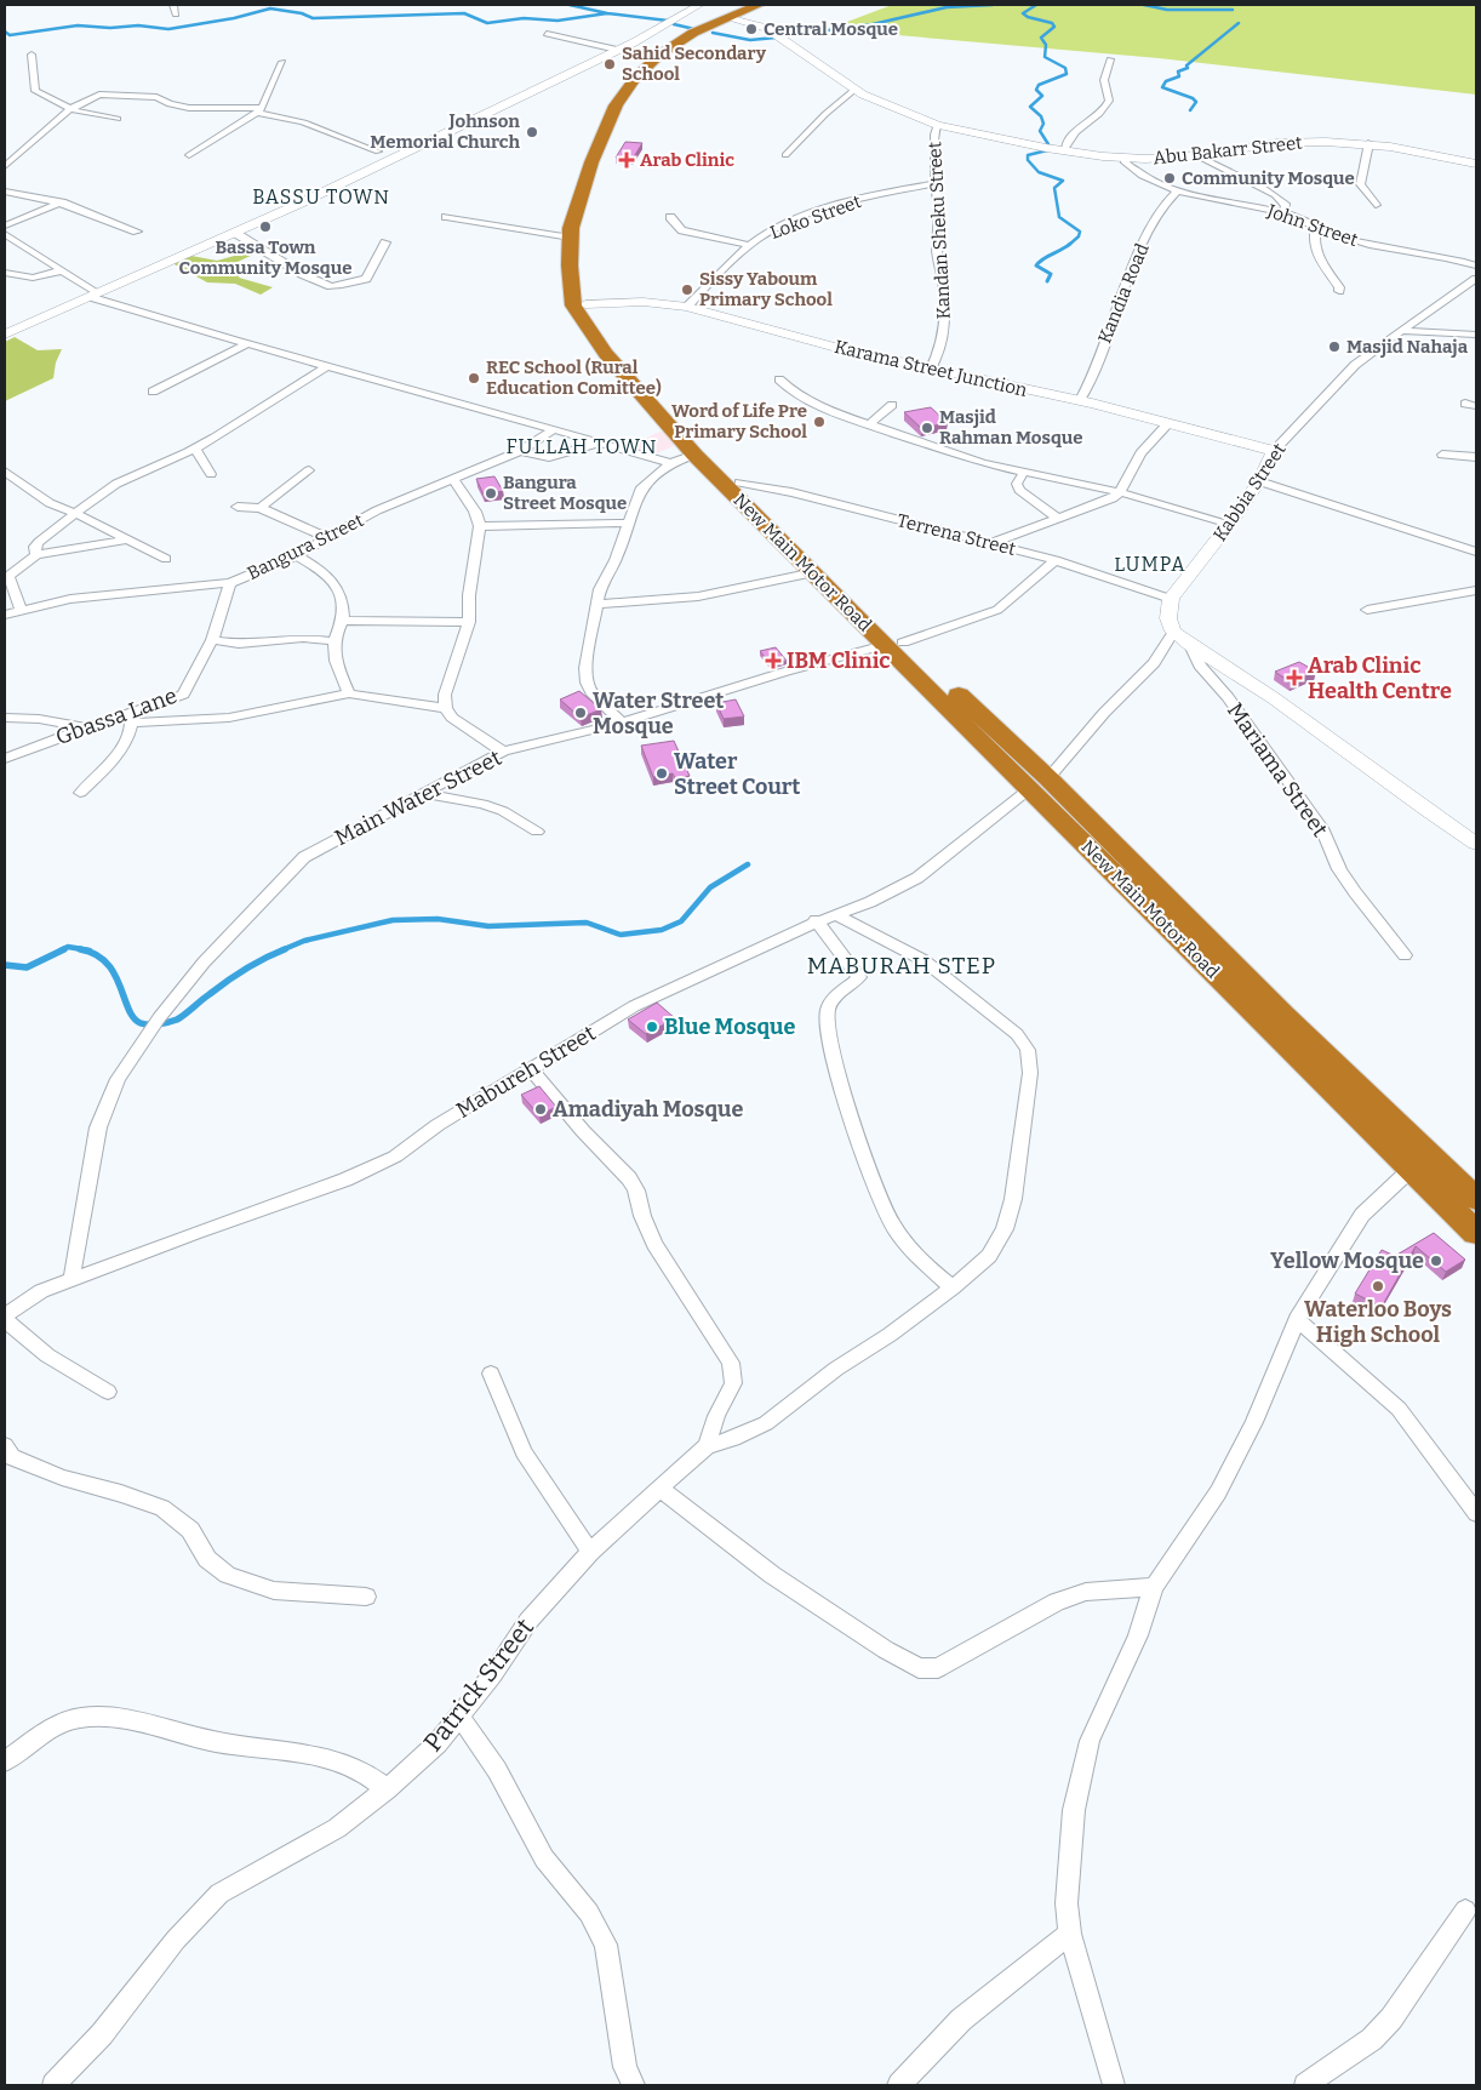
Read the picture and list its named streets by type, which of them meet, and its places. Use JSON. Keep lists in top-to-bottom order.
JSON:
{
  "streets": {
    "highway": ["New Main Motor Road"],
    "street": [
      "Abu Bakarr Street",
      "Loko Street",
      "John Street",
      "Kandan Sheku Street",
      "Kandia Road",
      "Karama Street Junction",
      "Kabbia Street",
      "Terrena Street",
      "Bangura Street",
      "Gbassa Lane",
      "Mariama Street",
      "Main Water Street",
      "Mabureh Street",
      "Patrick Street"
    ]
  },
  "crossings": [
    ["Abu Bakarr Street", "John Street"],
    ["Abu Bakarr Street", "Kandan Sheku Street"],
    ["Abu Bakarr Street", "New Main Motor Road"],
    ["Loko Street", "Kandan Sheku Street"],
    ["Loko Street", "Karama Street Junction"],
    ["John Street", "Kandia Road"],
    ["Kandan Sheku Street", "Karama Street Junction"],
    ["Kandia Road", "Karama Street Junction"],
    ["Karama Street Junction", "Kabbia Street"],
    ["Karama Street Junction", "New Main Motor Road"],
    ["Kabbia Street", "Terrena Street"],
    ["Terrena Street", "New Main Motor Road"],
    ["Terrena Street", "Main Water Street"],
    ["Bangura Street", "Gbassa Lane"],
    ["New Main Motor Road", "Main Water Street"],
    ["New Main Motor Road", "Mabureh Street"],
    ["Main Water Street", "Mabureh Street"],
    ["Mabureh Street", "Patrick Street"]
  ],
  "districts": [
    "BASSU TOWN",
    "FULLAH TOWN",
    "LUMPA",
    "MABURAH STEP"
  ],
  "places": {
    "other": [
      "Central Mosque",
      "Sahid Secondary School",
      "Johnson Memorial Church",
      "Community Mosque",
      "Bassa Town Community Mosque",
      "Sissy Yaboum Primary School",
      "Masjid Nahaja",
      "REC School (Rural Education Comittee)",
      "Word of Life Pre Primary School",
      "Masjid Rahman Mosque",
      "Bangura Street Mosque",
      "Water Street Mosque",
      "Water Street Court",
      "Blue Mosque",
      "Amadiyah Mosque",
      "Yellow Mosque",
      "Waterloo Boys High School"
    ],
    "health": ["Arab Clinic", "IBM Clinic", "Arab Clinic Health Centre"]
  }
}
